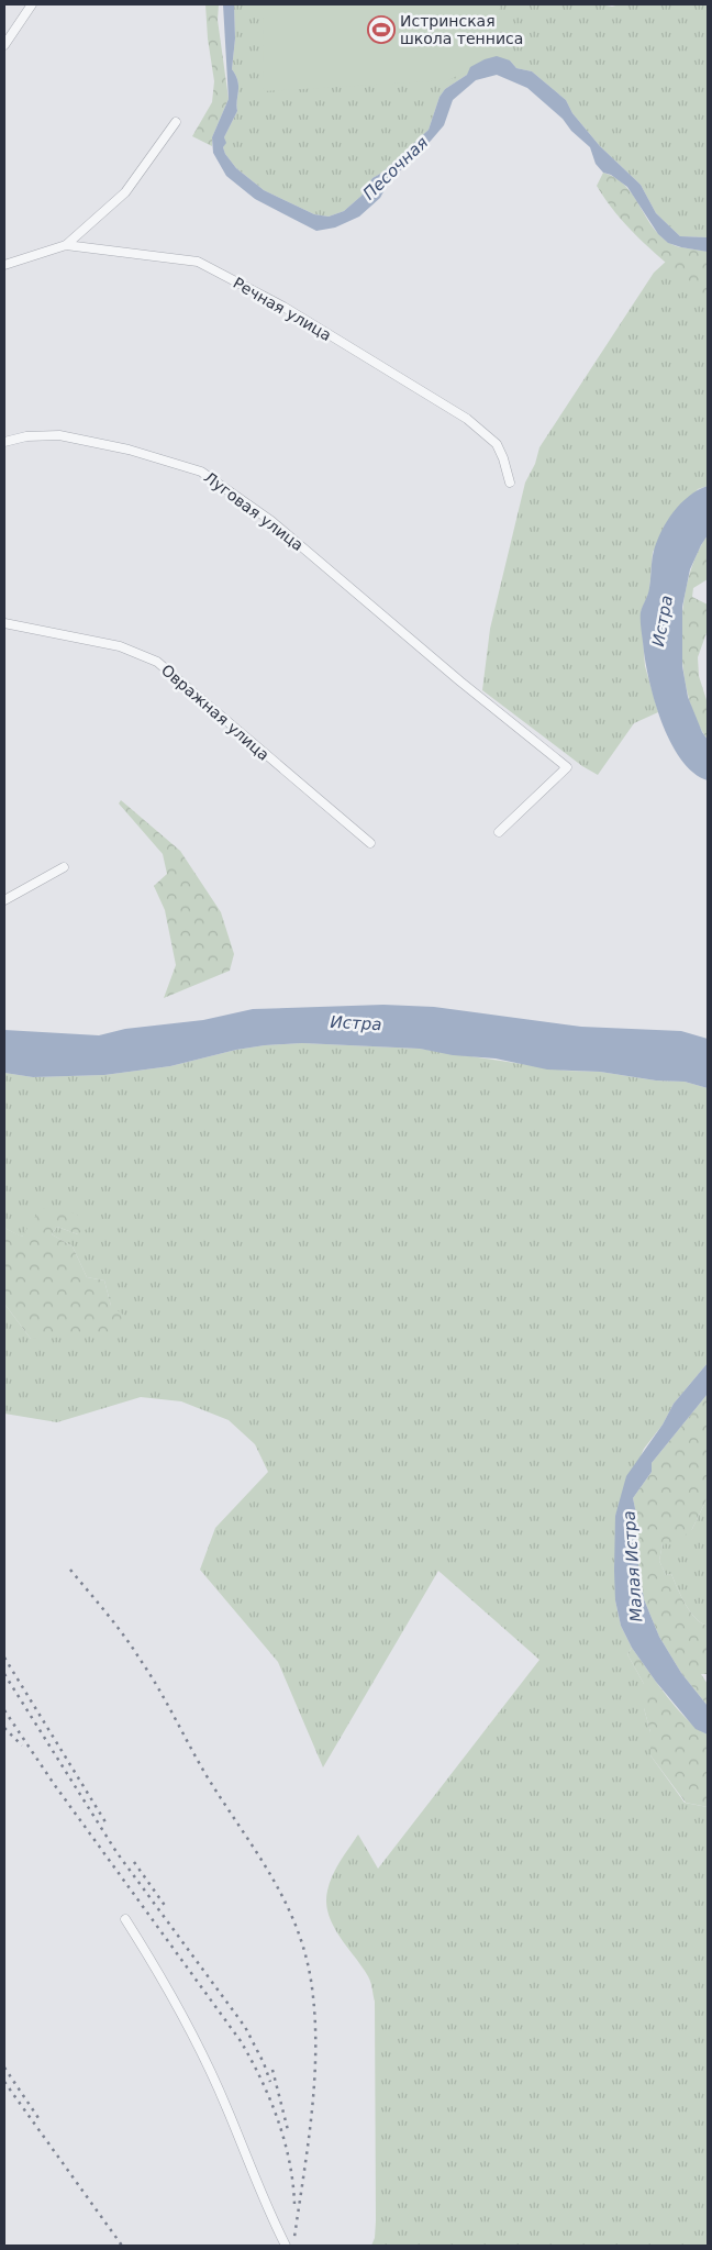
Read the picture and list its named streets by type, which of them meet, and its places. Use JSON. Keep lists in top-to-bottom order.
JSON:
{
  "streets": {
    "street": ["Речная улица", "Луговая улица", "Овражная улица"]
  },
  "water": ["Песочная", "Истра", "Малая Истра"],
  "places": {
    "sports": ["Истринская школа тенниса"]
  }
}
